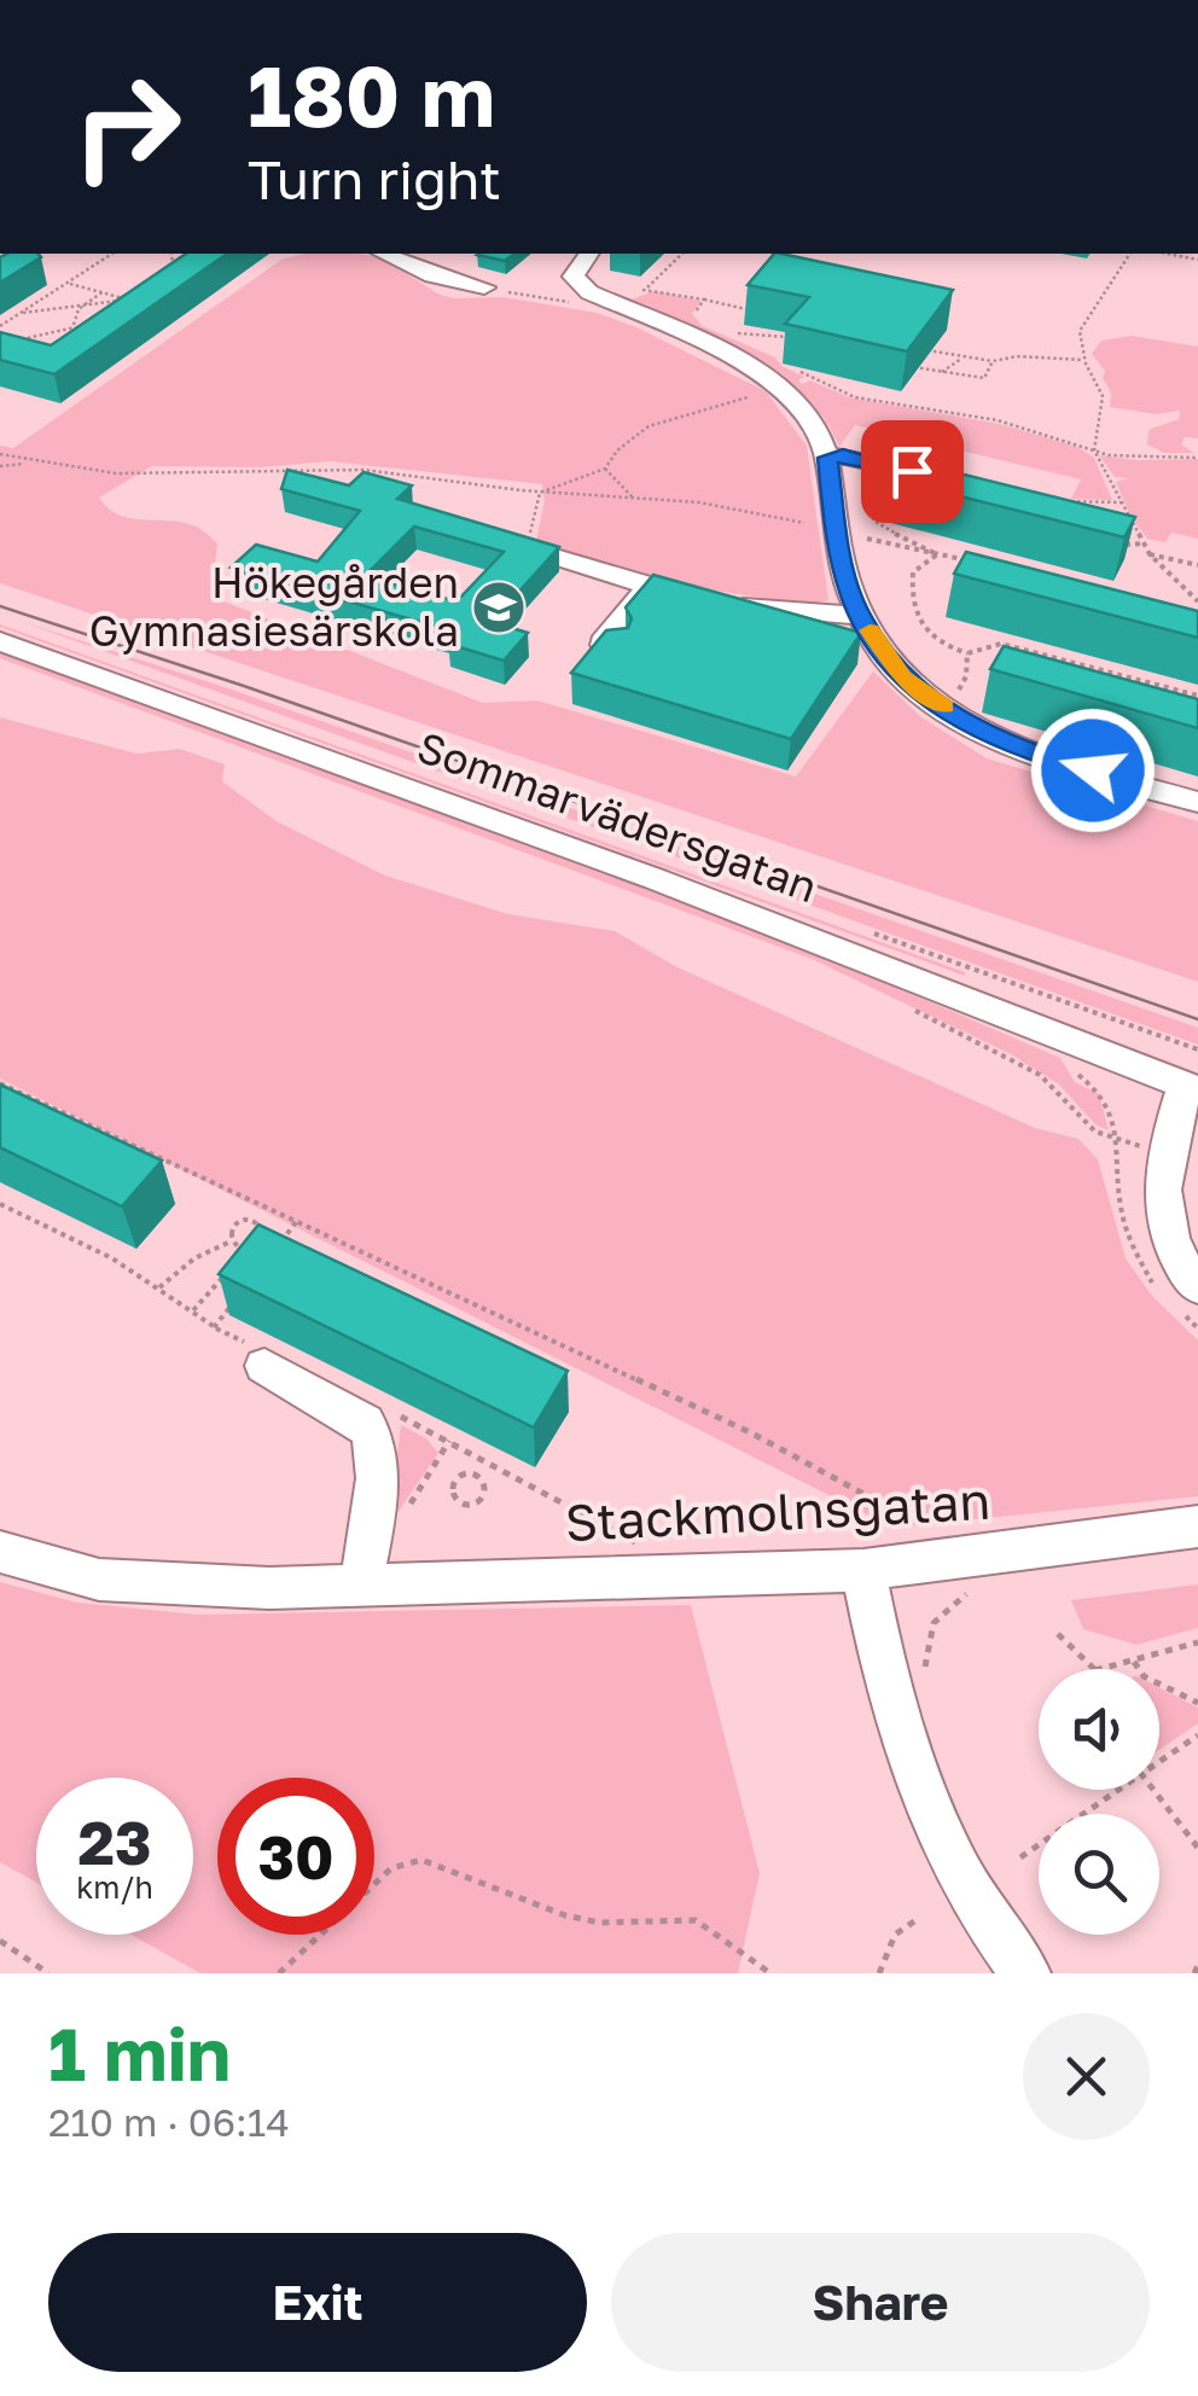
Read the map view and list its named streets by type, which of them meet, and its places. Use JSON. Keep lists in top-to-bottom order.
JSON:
{
  "streets": {
    "street": ["Sommarvädersgatan", "Stackmolnsgatan"]
  },
  "places": {
    "school or university": ["Hökegården Gymnasiesärskola"]
  },
  "page": {
    "turn": ["180 m", "Turn right"],
    "speed": "23 km/h",
    "limit": "30",
    "heading": ["1 min", "210 m · 06:14"],
    "buttons": ["Exit", "Share"]
  }
}
